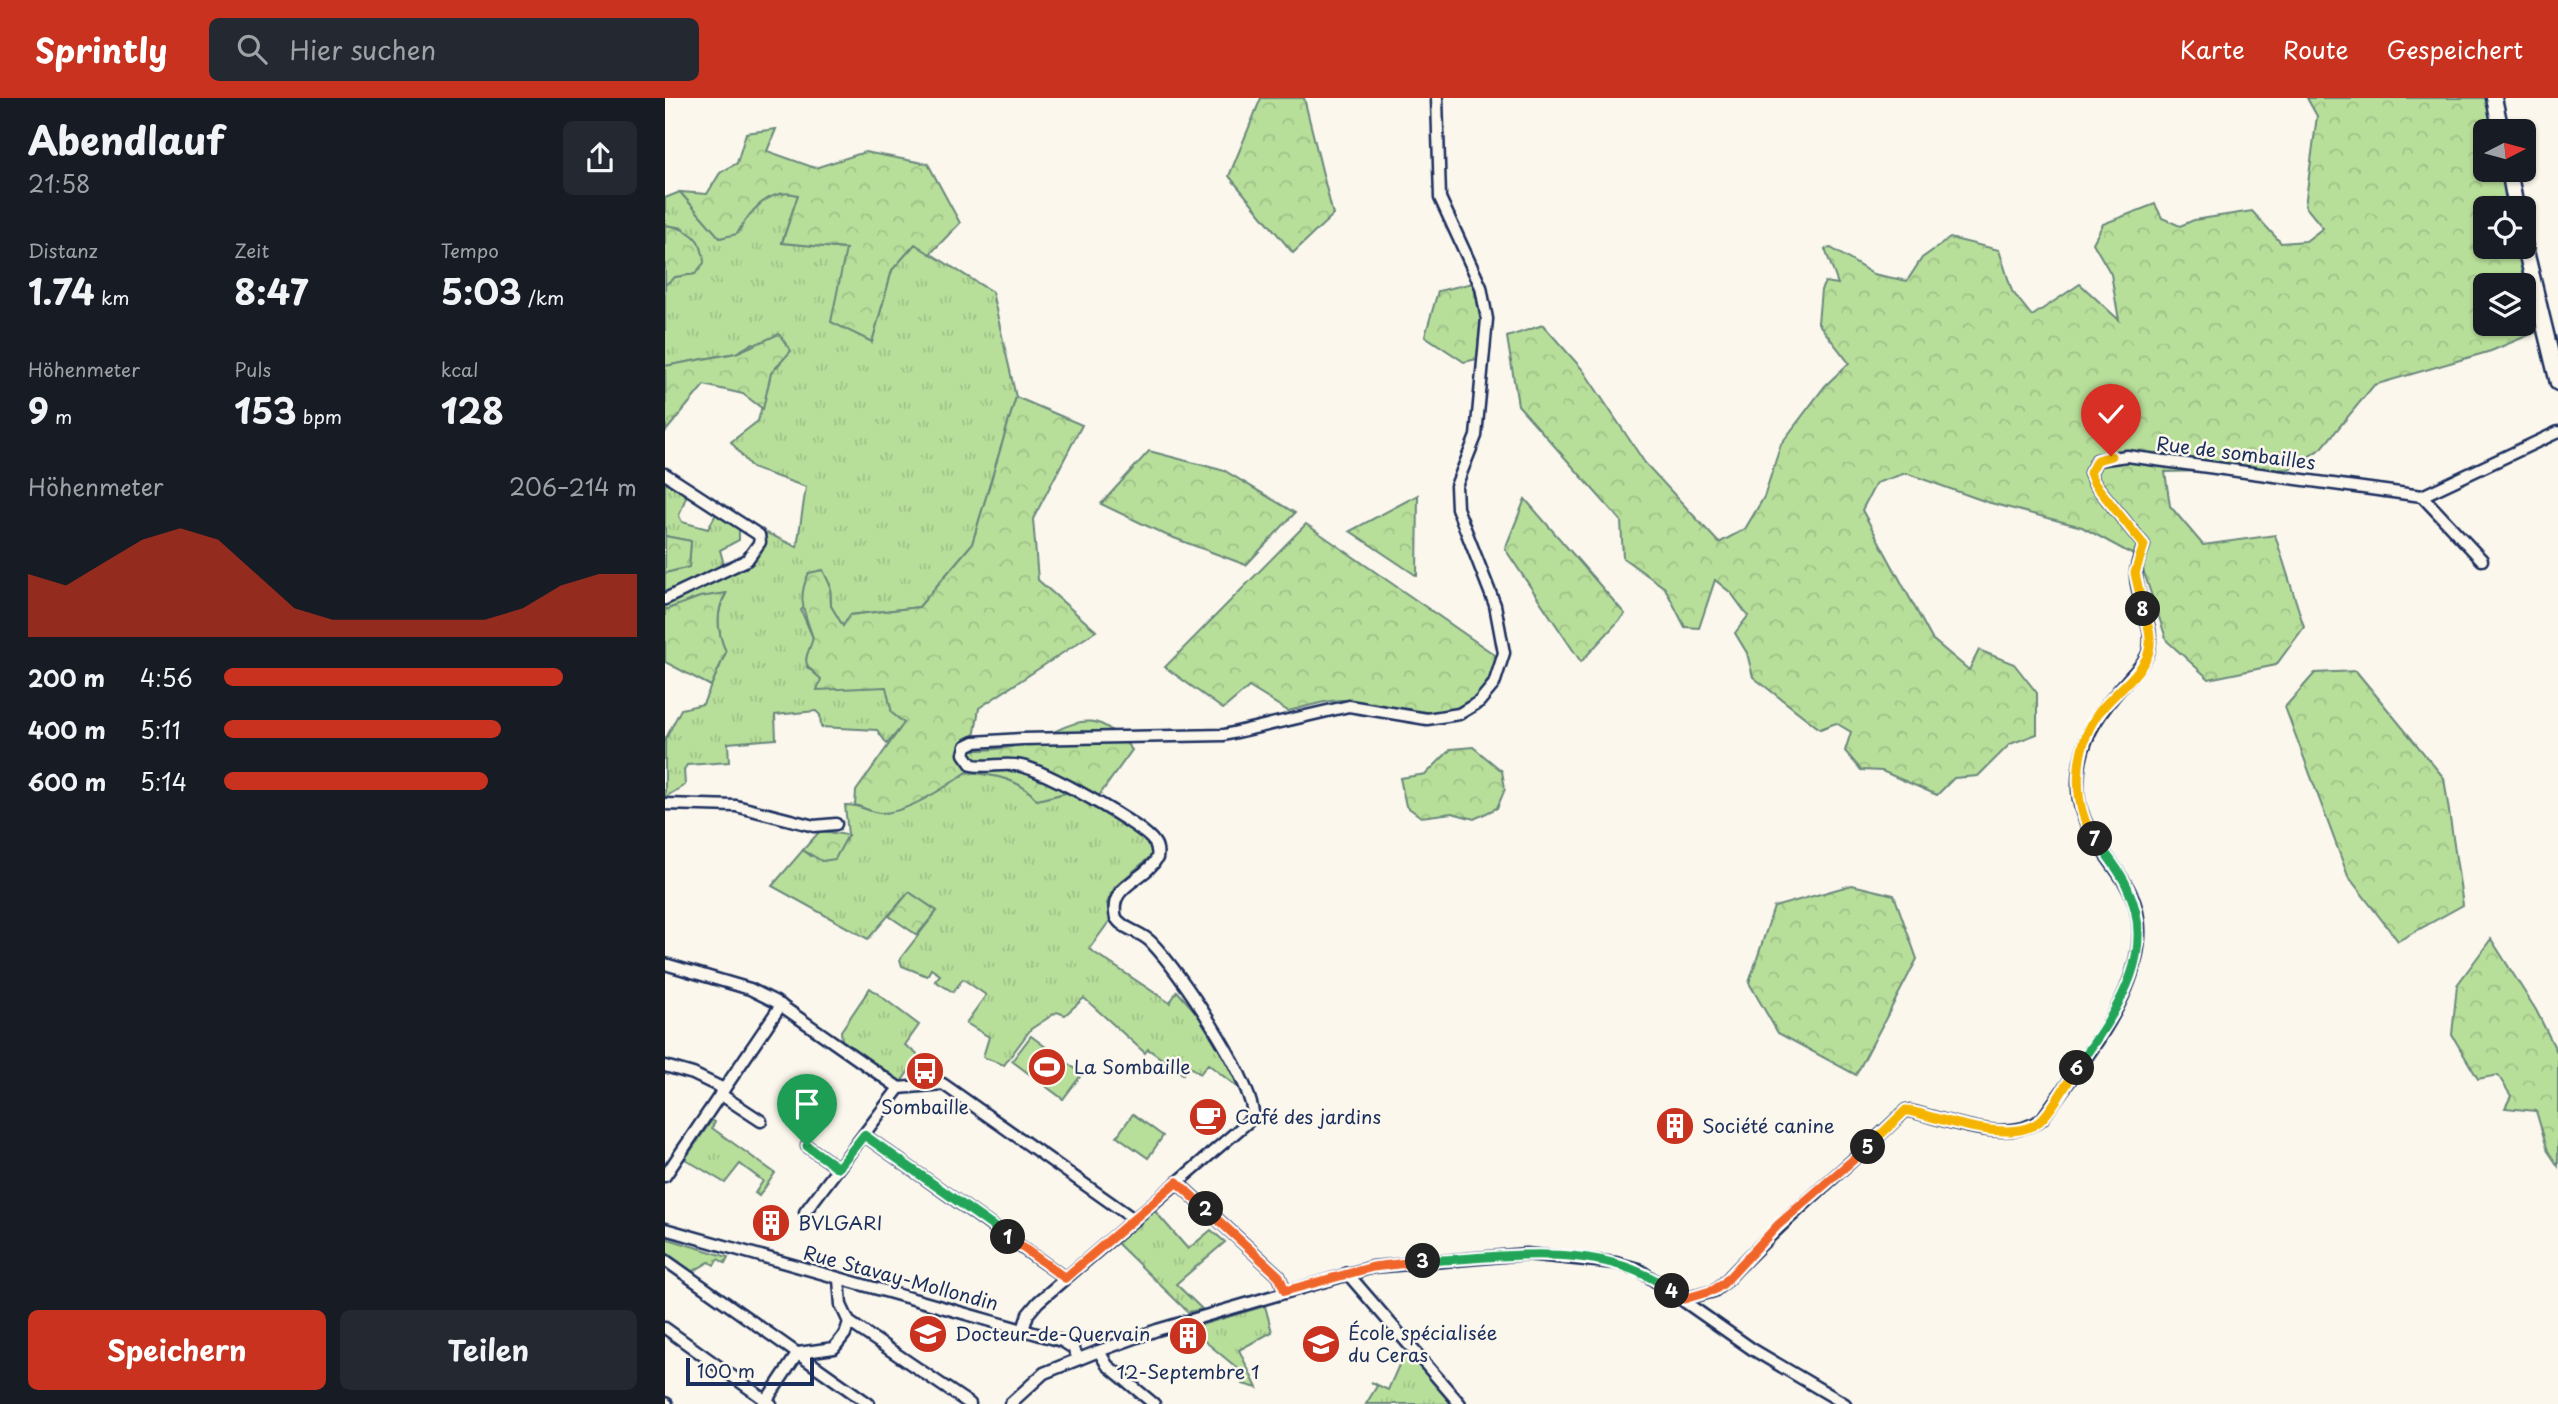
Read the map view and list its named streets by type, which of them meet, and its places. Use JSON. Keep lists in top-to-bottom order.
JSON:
{
  "streets": {
    "street": ["Rue de sombailles", "Rue Stavay-Mollondin"]
  },
  "places": {
    "sports": ["La Sombaille"],
    "bus stop": ["Sombaille"],
    "cafe": ["Café des jardins"],
    "building": ["Société canine", "BVLGARI", "12-Septembre 1"],
    "school or university": ["Docteur-de-Quervain", "École spécialisée du Ceras"]
  },
  "scale_bar": "100 m",
  "north": "right",
  "page": {
    "header": "Sprintly",
    "search": "Hier suchen",
    "nav": ["Karte", "Route", "Gespeichert"],
    "heading": ["Abendlauf", "21:58"],
    "stats": [
      ["Distanz", "1.74 km"],
      ["Zeit", "8:47"],
      ["Tempo", "5:03 /km"],
      ["Höhenmeter", "9 m"],
      ["Puls", "153 bpm"],
      ["kcal", "128"]
    ],
    "chart": ["Höhenmeter", "206–214 m"],
    "pins": [
      "8",
      "7",
      "6",
      "5",
      "2",
      "1",
      "3",
      "4"
    ],
    "list": [
      {
        "name": "200 m",
        "note": "4:56"
      },
      {
        "name": "400 m",
        "note": "5:11"
      },
      {
        "name": "600 m",
        "note": "5:14"
      }
    ],
    "buttons": ["Speichern", "Teilen"],
    "scale": "100 m"
  }
}
